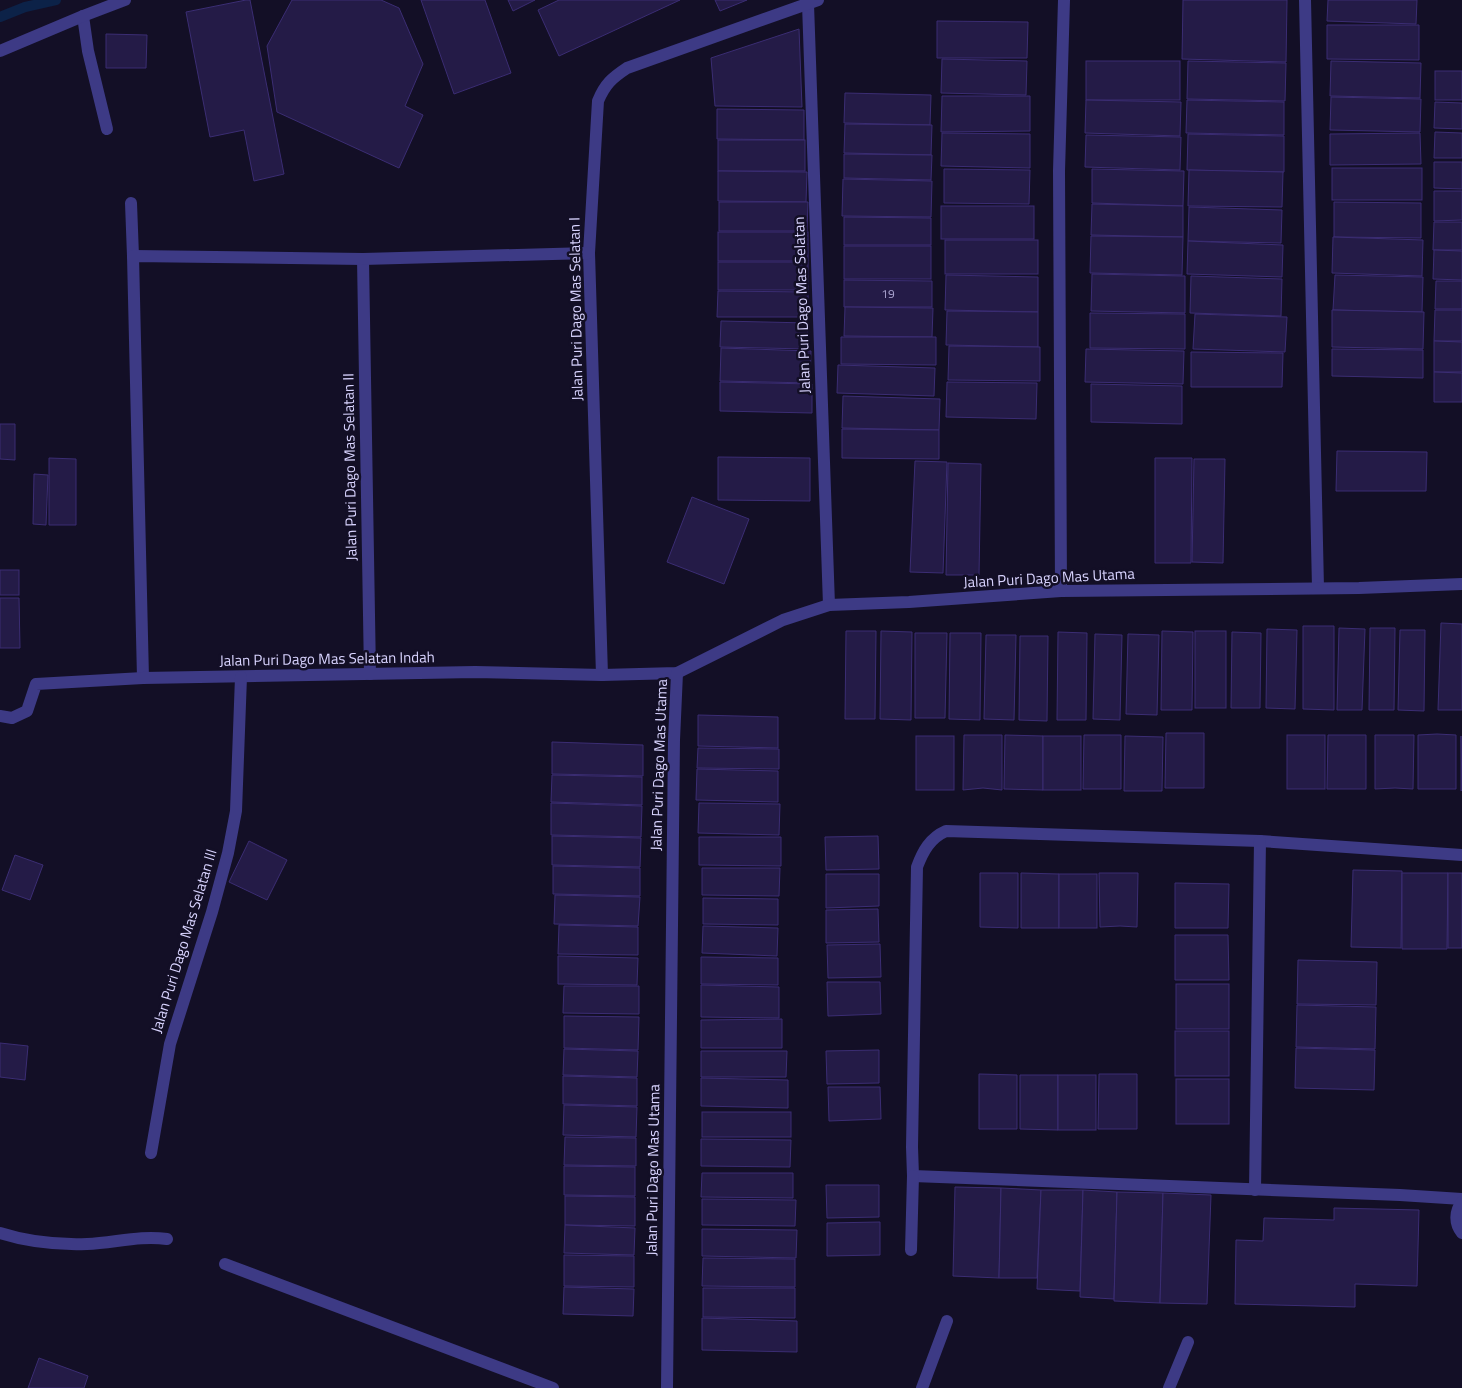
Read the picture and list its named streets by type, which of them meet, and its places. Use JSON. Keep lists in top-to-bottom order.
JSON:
{
  "streets": {
    "street": [
      "Jalan Puri Dago Mas Selatan",
      "Jalan Puri Dago Mas Selatan I",
      "Jalan Puri Dago Mas Selatan II",
      "Jalan Puri Dago Mas Utama",
      "Jalan Puri Dago Mas Selatan Indah",
      "Jalan Puri Dago Mas Selatan III"
    ]
  },
  "crossings": [
    ["Jalan Puri Dago Mas Selatan", "Jalan Puri Dago Mas Selatan I"],
    ["Jalan Puri Dago Mas Selatan", "Jalan Puri Dago Mas Utama"],
    ["Jalan Puri Dago Mas Selatan I", "Jalan Puri Dago Mas Selatan Indah"],
    ["Jalan Puri Dago Mas Selatan II", "Jalan Puri Dago Mas Selatan Indah"],
    ["Jalan Puri Dago Mas Utama", "Jalan Puri Dago Mas Selatan Indah"],
    ["Jalan Puri Dago Mas Selatan Indah", "Jalan Puri Dago Mas Selatan III"]
  ],
  "house_numbers": ["19"]
}
